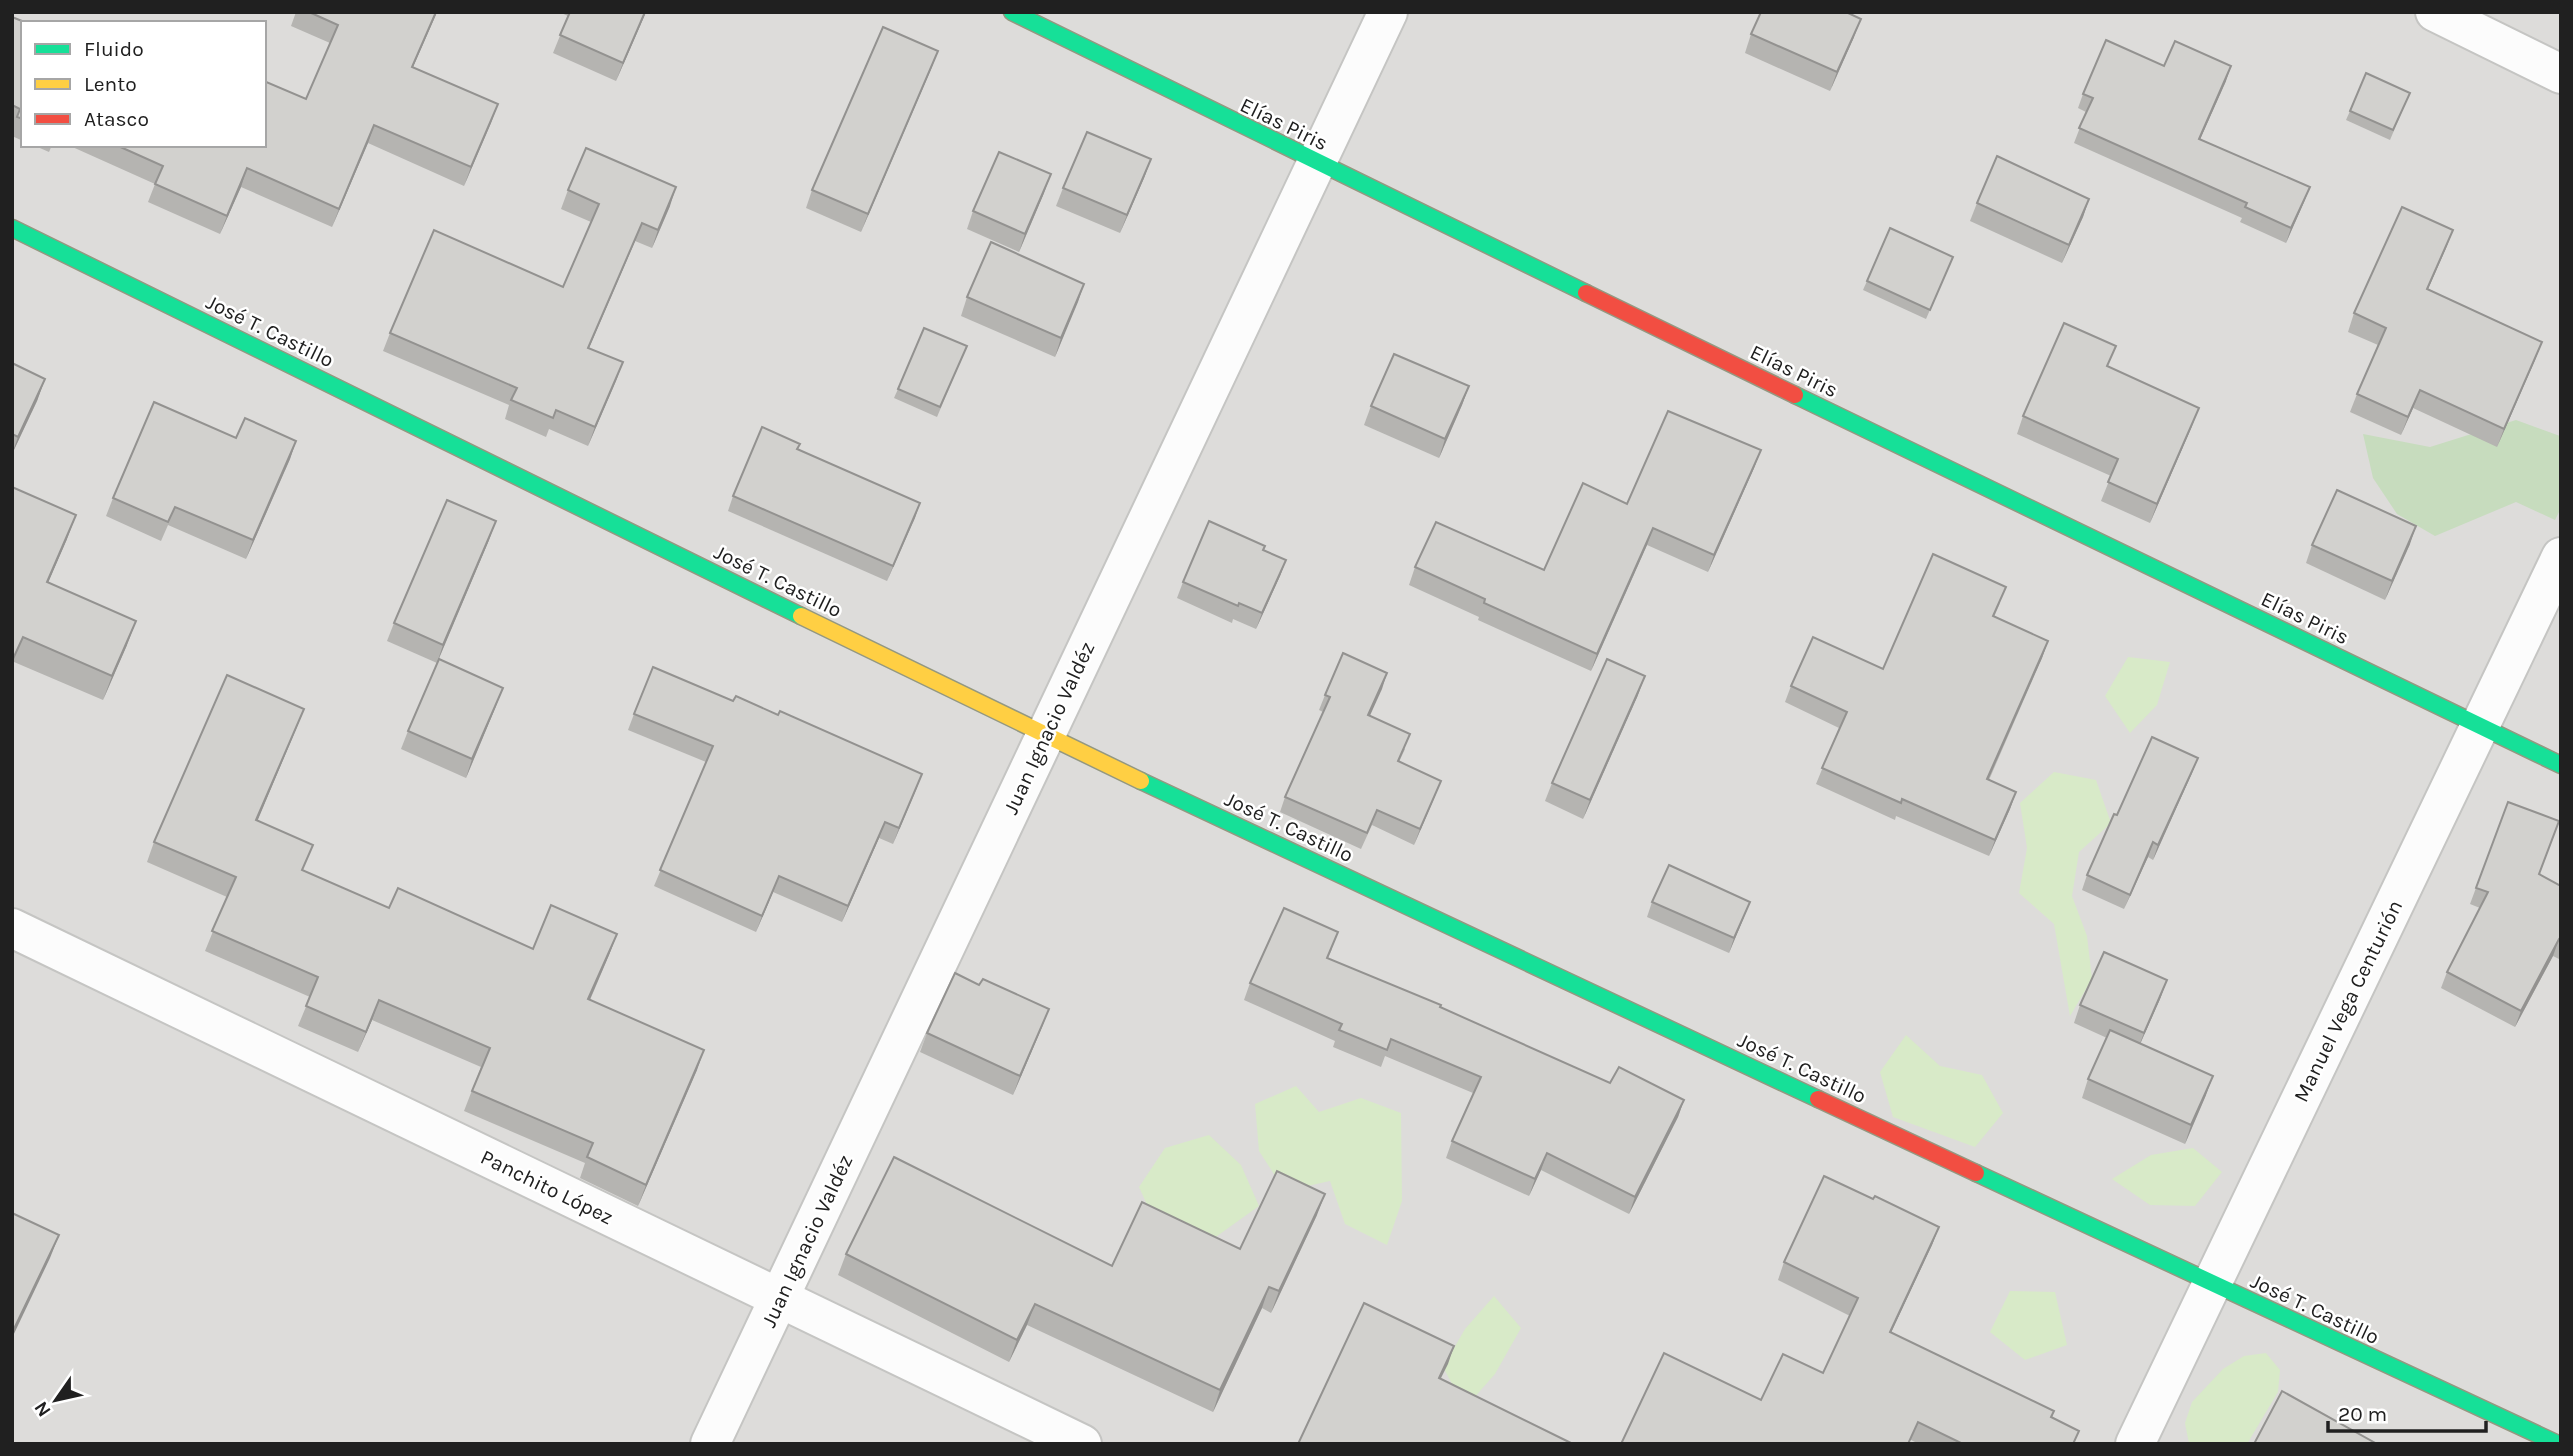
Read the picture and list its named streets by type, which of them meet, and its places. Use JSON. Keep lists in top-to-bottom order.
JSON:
{
  "streets": {
    "street": [
      "Elías Piris",
      "José T. Castillo",
      "Juan Ignacio Valdéz",
      "Manuel Vega Centurión",
      "Panchito López"
    ]
  },
  "crossings": [
    ["Elías Piris", "Juan Ignacio Valdéz"],
    ["Elías Piris", "Manuel Vega Centurión"],
    ["José T. Castillo", "Juan Ignacio Valdéz"],
    ["José T. Castillo", "Manuel Vega Centurión"],
    ["Juan Ignacio Valdéz", "Panchito López"]
  ],
  "legend": ["Fluido", "Lento", "Atasco"],
  "scale_bar": "20 m",
  "north": "bottom left"
}
